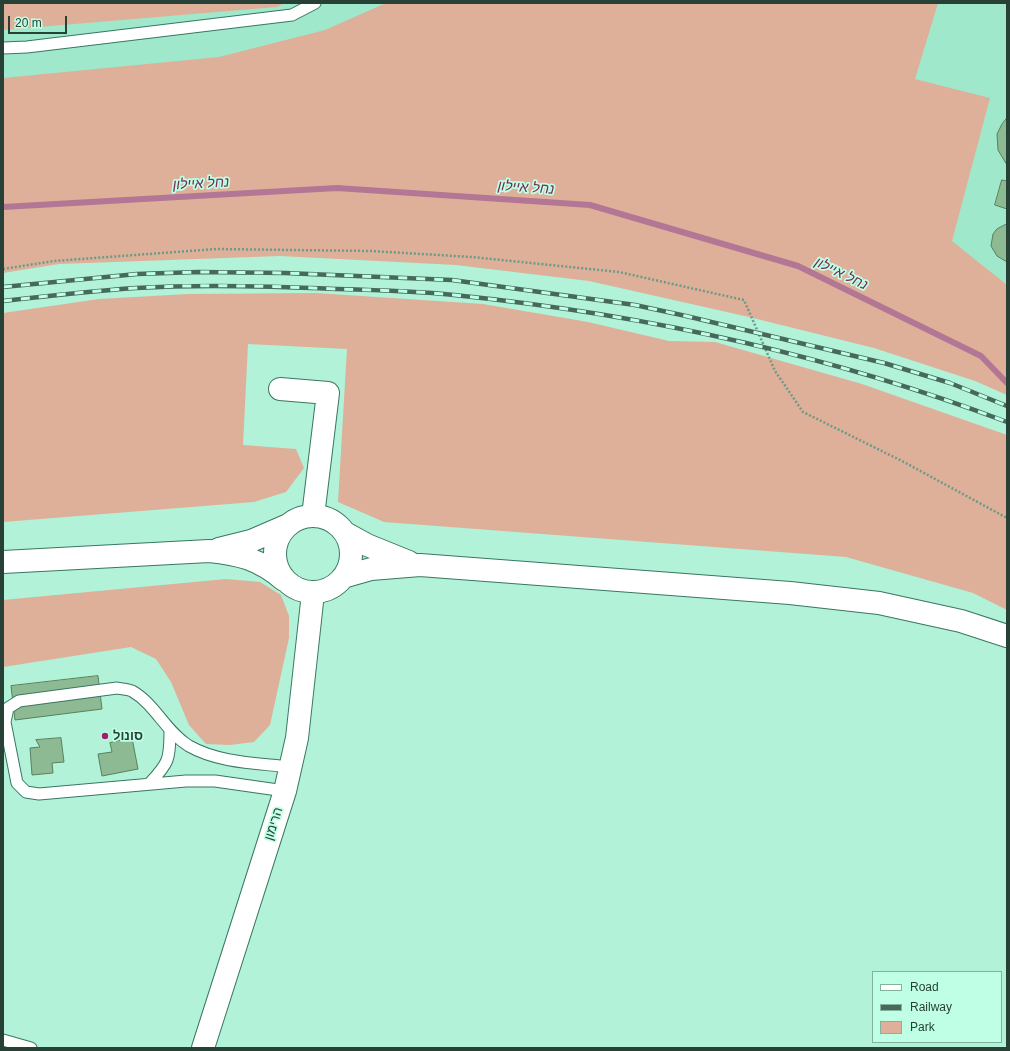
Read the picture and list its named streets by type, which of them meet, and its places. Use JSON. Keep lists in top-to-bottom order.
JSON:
{
  "streets": {
    "main road": ["הרימון"]
  },
  "water": ["נחל איילון"],
  "places": ["סונול"],
  "legend": ["Road", "Railway", "Park"],
  "scale_bar": "20 m"
}
